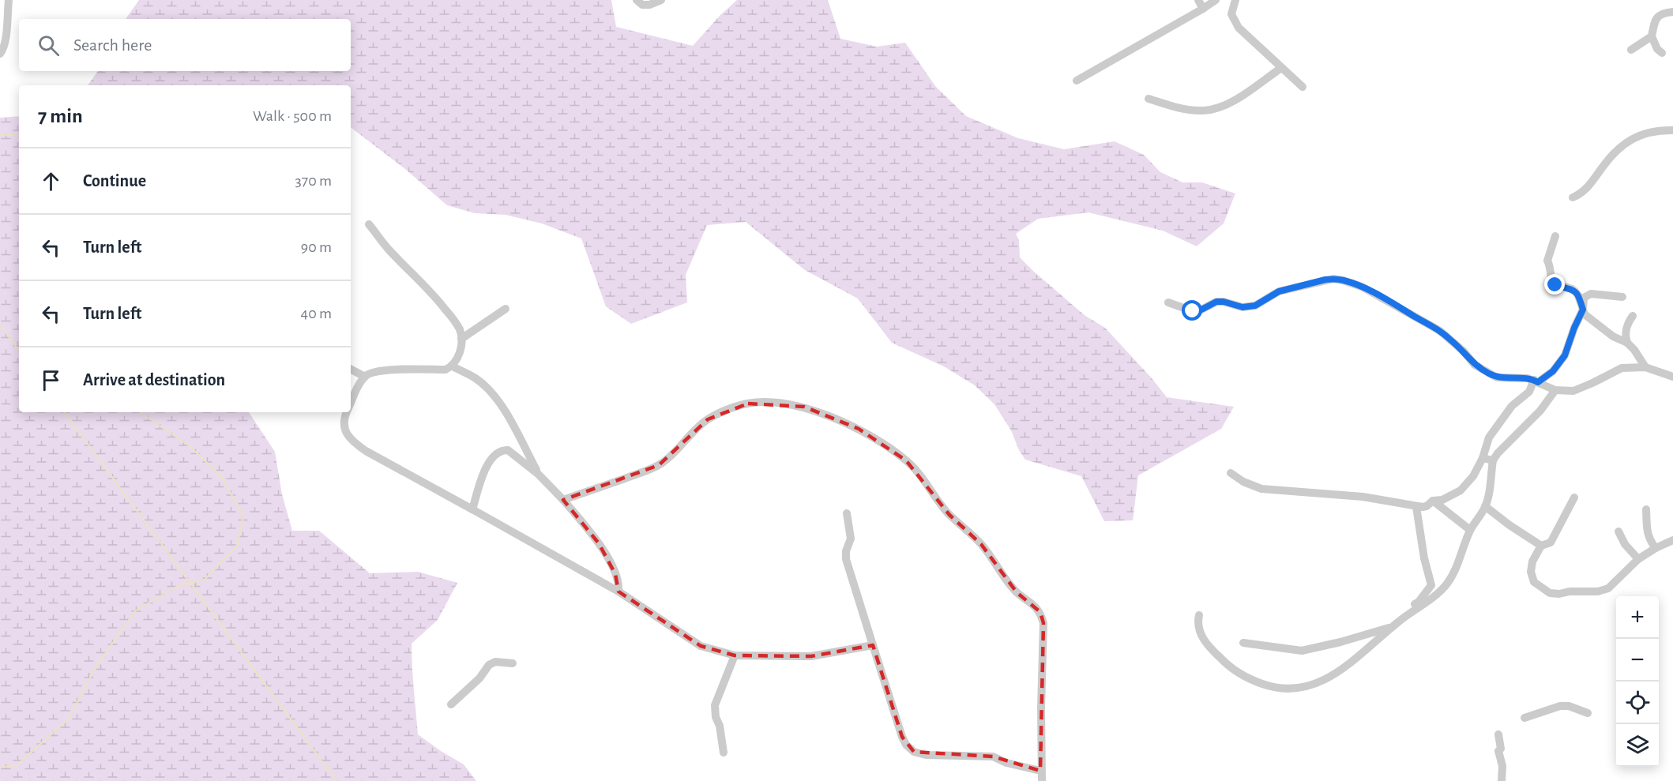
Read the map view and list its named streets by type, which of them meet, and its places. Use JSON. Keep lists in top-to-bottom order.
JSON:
{
  "page": {
    "search": "Search here",
    "heading": ["7 min", "Walk · 500 m"],
    "list": [
      ["Continue", "370 m"],
      ["Turn left", "90 m"],
      ["Turn left", "40 m"],
      "Arrive at destination"
    ],
    "map_buttons": ["+", "−"]
  }
}
